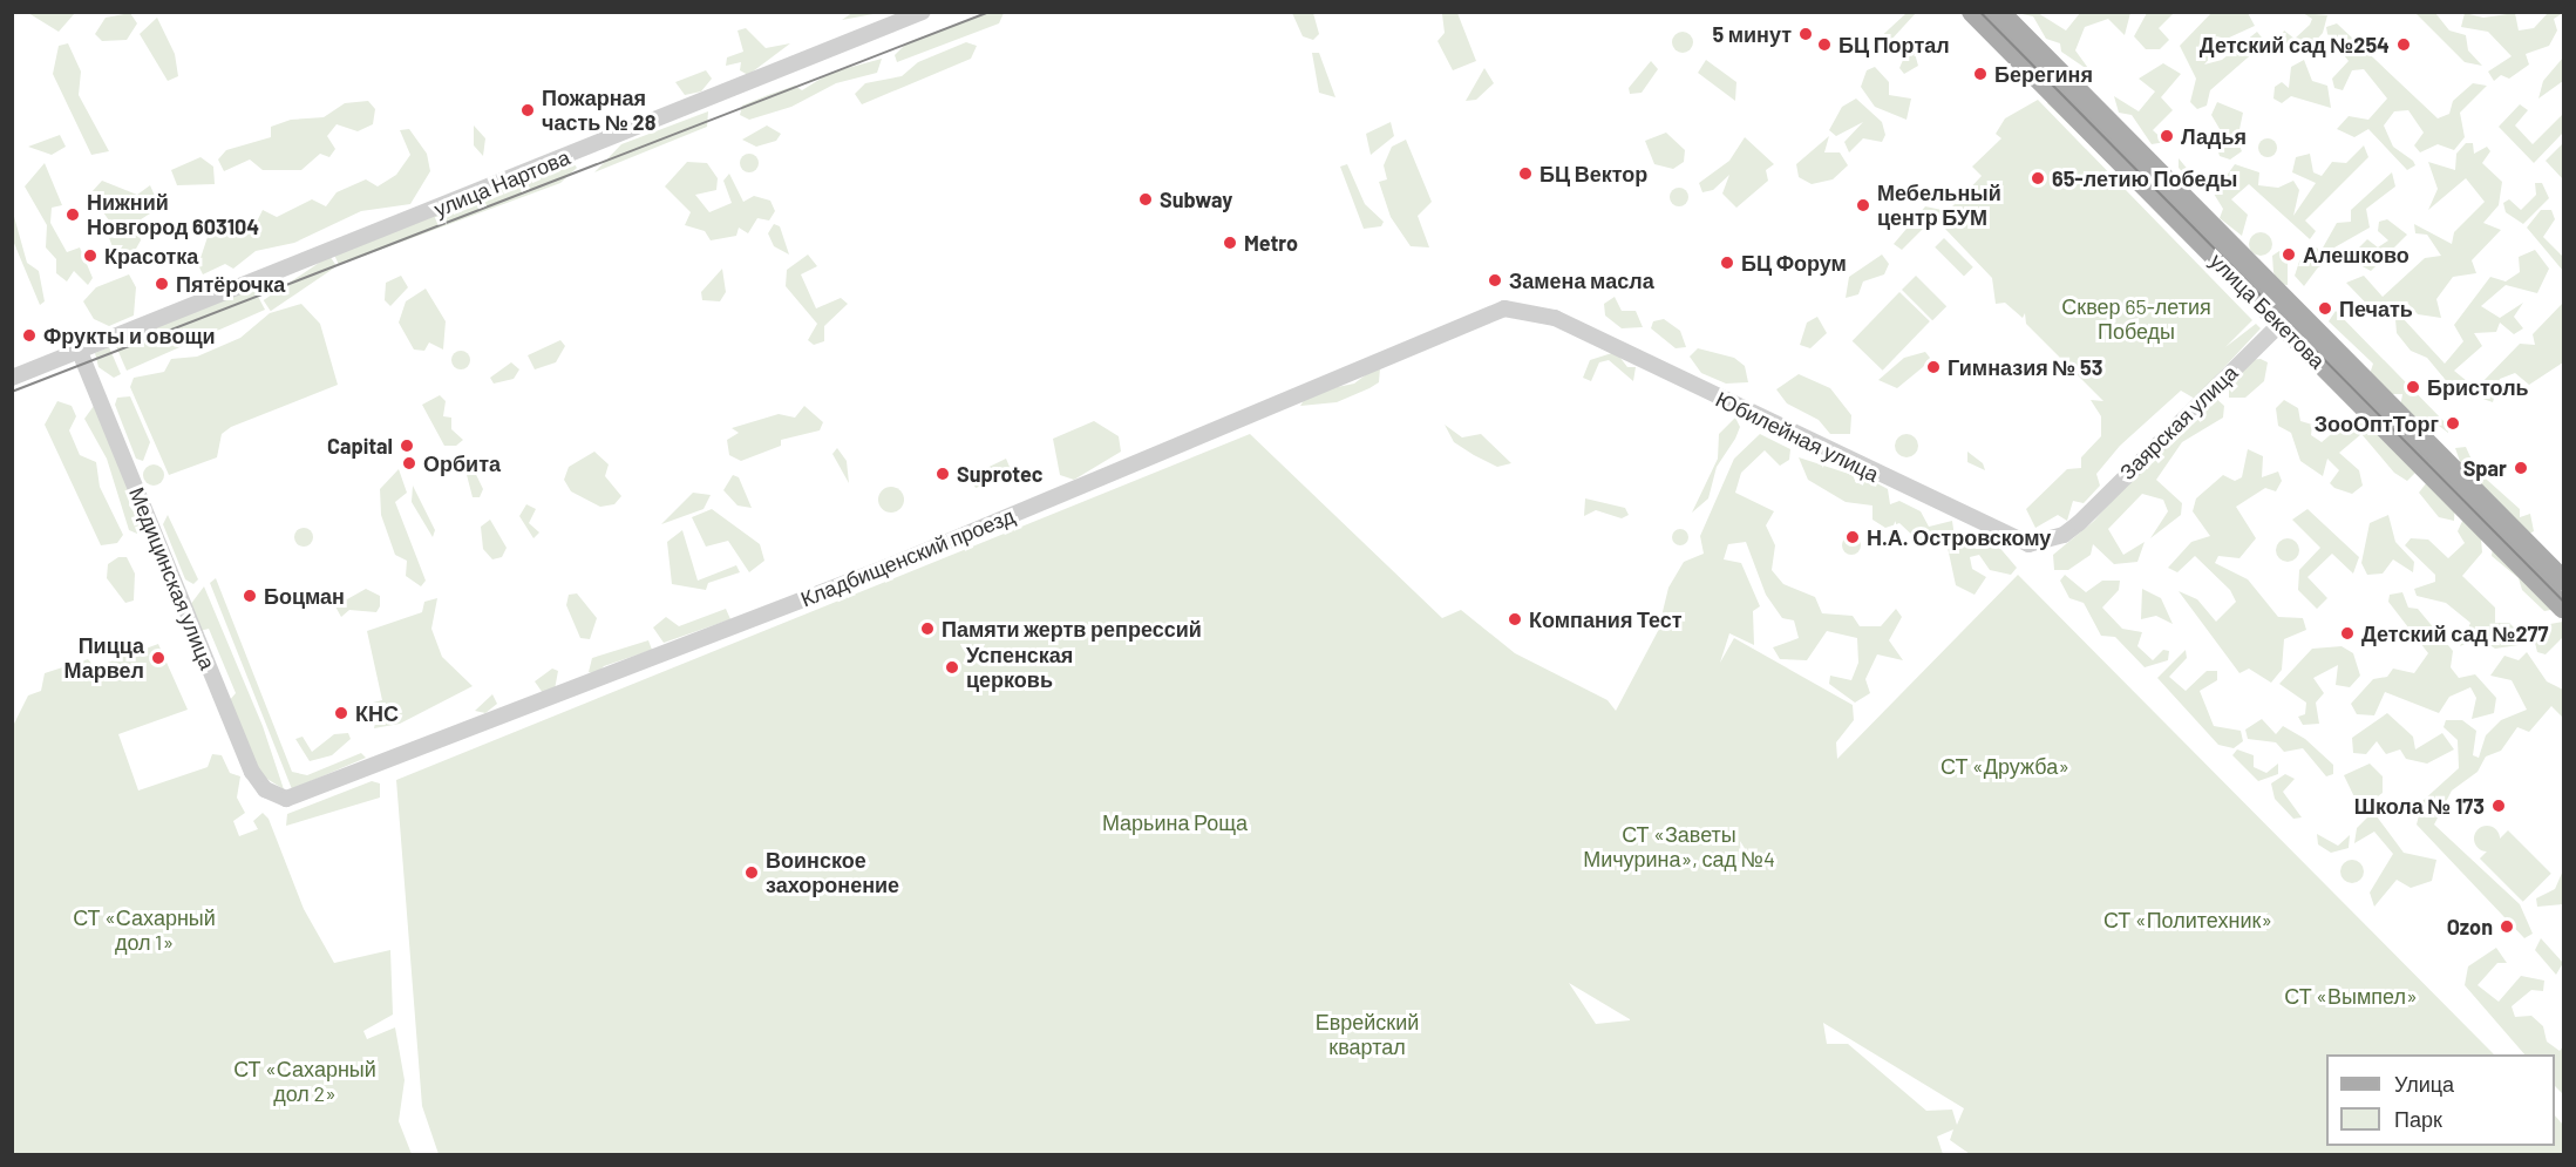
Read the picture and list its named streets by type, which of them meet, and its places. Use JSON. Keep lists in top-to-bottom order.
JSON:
{
  "streets": {
    "main road": ["улица Бекетова"],
    "street": [
      "улица Нартова",
      "Заярская улица",
      "Юбилейная улица",
      "Кладбищенский проезд",
      "Медицинская улица"
    ]
  },
  "crossings": [
    ["улица Нартова", "Медицинская улица"],
    ["улица Бекетова", "Заярская улица"],
    ["Заярская улица", "Юбилейная улица"],
    ["Юбилейная улица", "Кладбищенский проезд"],
    ["Кладбищенский проезд", "Медицинская улица"]
  ],
  "parks": [
    "Сквер 65-летия Победы",
    "СТ «Дружба»",
    "Марьина Роща",
    "СТ «Заветы Мичурина», сад №4",
    "СТ «Сахарный дол 1»",
    "СТ «Политехник»",
    "СТ «Вымпел»",
    "Еврейский квартал",
    "СТ «Сахарный дол 2»"
  ],
  "places": [
    "5 минут",
    "БЦ Портал",
    "Детский сад №254",
    "Берегиня",
    "Пожарная часть № 28",
    "Ладья",
    "БЦ Вектор",
    "65-летию Победы",
    "Subway",
    "Мебельный центр БУМ",
    "Нижний Новгород 603104",
    "Metro",
    "Алешково",
    "Красотка",
    "БЦ Форум",
    "Замена масла",
    "Пятёрочка",
    "Печать",
    "Фрукты и овощи",
    "Гимназия № 53",
    "Бристоль",
    "ЗооОптТорг",
    "Capital",
    "Орбита",
    "Spar",
    "Suprotec",
    "Н.А. Островскому",
    "Боцман",
    "Компания Тест",
    "Памяти жертв репрессий",
    "Детский сад №277",
    "Пицца Марвел",
    "Успенская церковь",
    "КНС",
    "Школа № 173",
    "Воинское захоронение",
    "Ozon"
  ],
  "legend": ["Улица", "Парк"]
}
